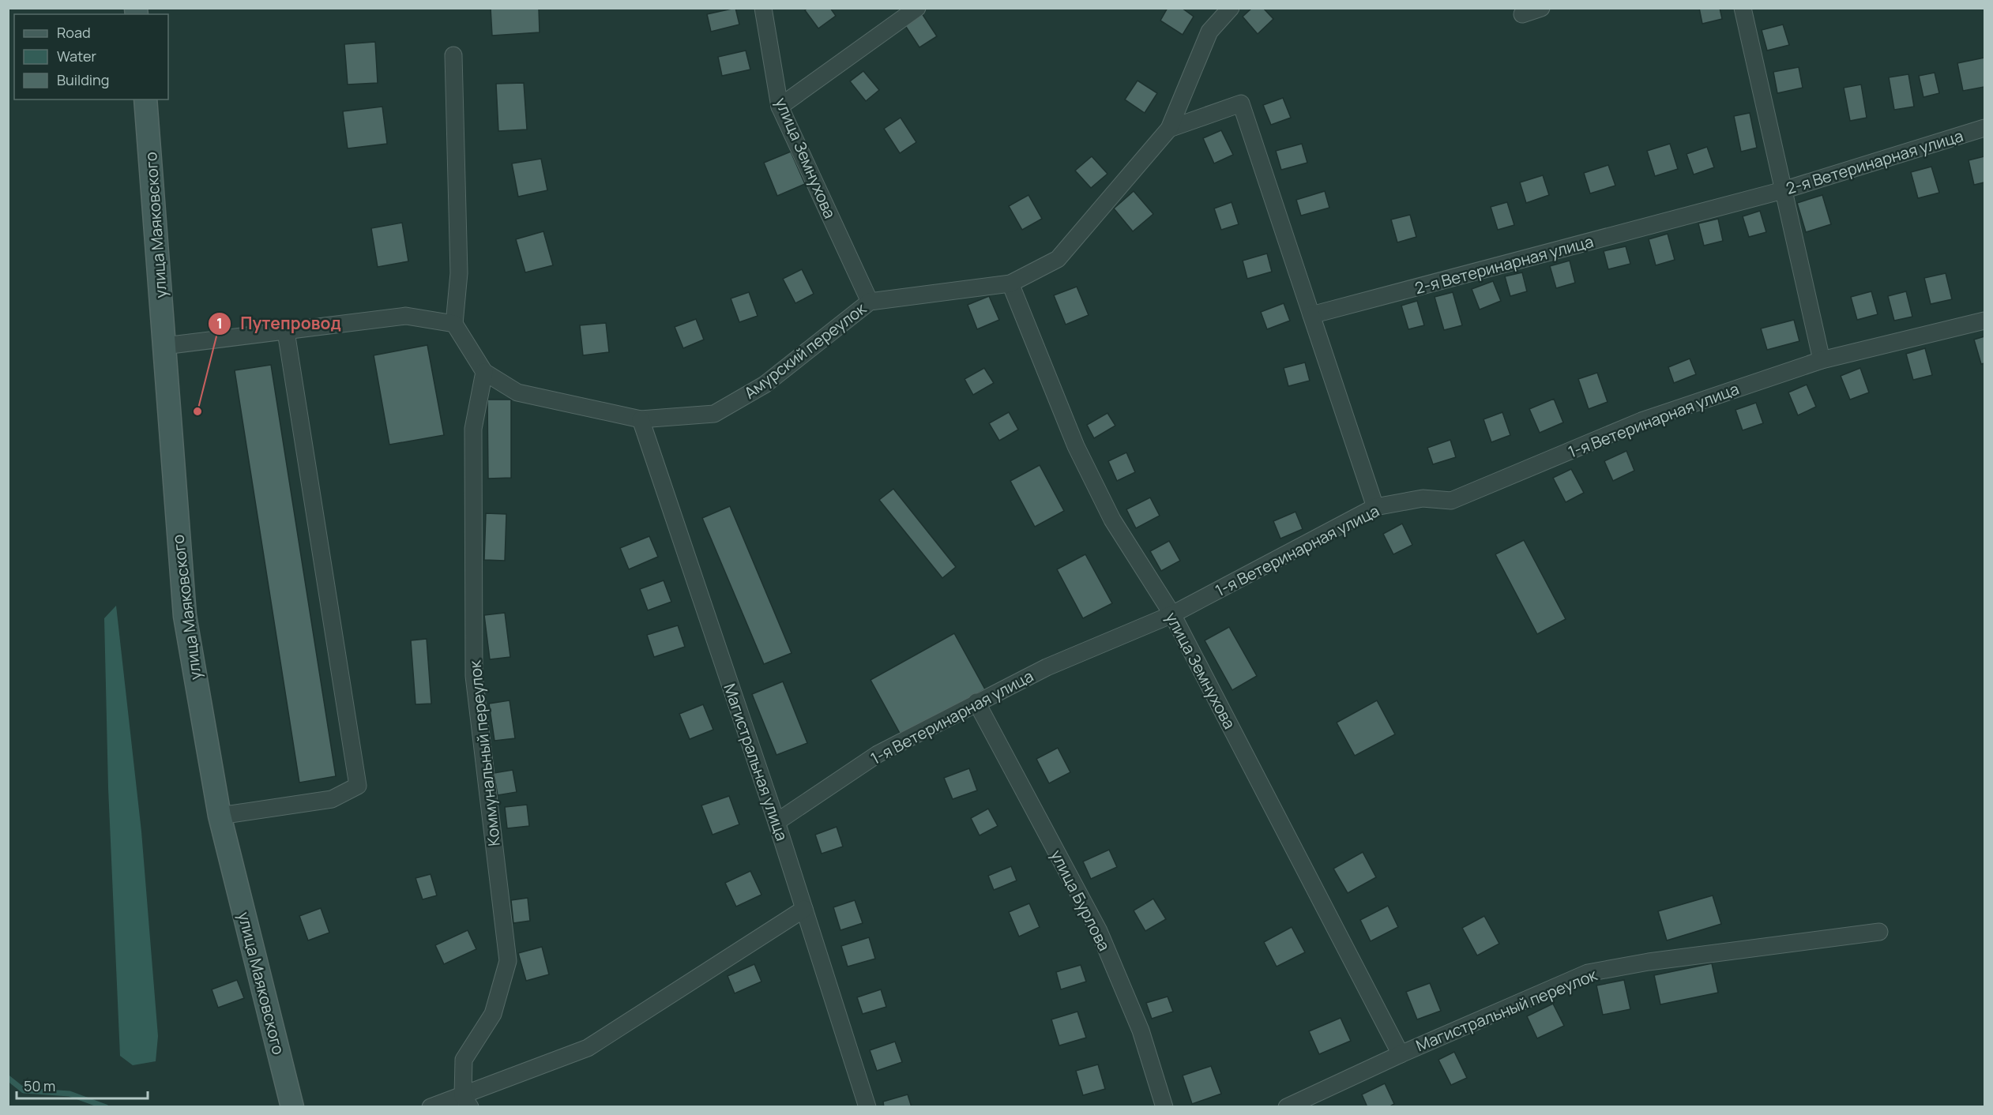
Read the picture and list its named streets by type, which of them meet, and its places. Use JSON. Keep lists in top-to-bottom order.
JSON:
{
  "streets": {
    "main road": ["улица Маяковского"],
    "street": [
      "улица Земнухова",
      "2-я Ветеринарная улица",
      "Амурский переулок",
      "1-я Ветеринарная улица",
      "Коммунальный переулок",
      "Магистральная улица",
      "улица Бурлова",
      "Магистральный переулок"
    ]
  },
  "crossings": [
    ["улица Земнухова", "Амурский переулок"],
    ["улица Земнухова", "1-я Ветеринарная улица"],
    ["улица Земнухова", "Магистральный переулок"],
    ["Амурский переулок", "Коммунальный переулок"],
    ["Амурский переулок", "Магистральная улица"],
    ["1-я Ветеринарная улица", "Магистральная улица"],
    ["1-я Ветеринарная улица", "улица Бурлова"]
  ],
  "places": ["Путепровод"],
  "legend": ["Road", "Water", "Building"],
  "scale_bar": "50 m"
}
